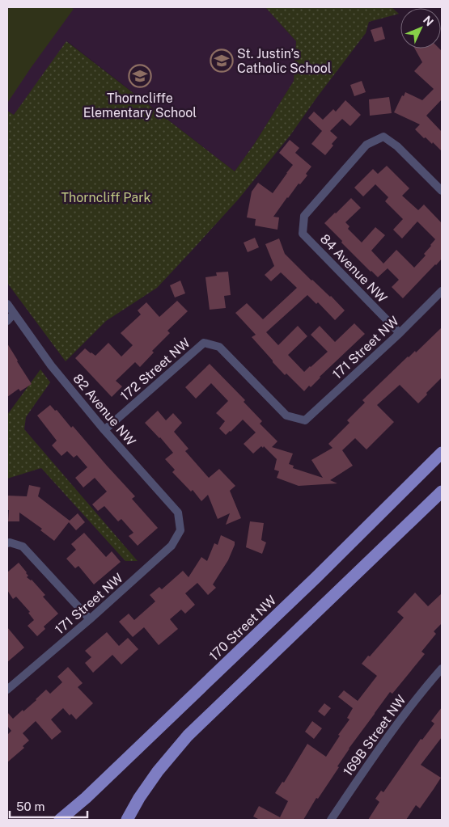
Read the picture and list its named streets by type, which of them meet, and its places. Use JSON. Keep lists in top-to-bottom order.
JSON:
{
  "streets": {
    "main road": ["170 Street NW"],
    "street": [
      "84 Avenue NW",
      "171 Street NW",
      "172 Street NW",
      "82 Avenue NW",
      "169B Street NW"
    ]
  },
  "crossings": [
    ["84 Avenue NW", "171 Street NW"],
    ["171 Street NW", "172 Street NW"],
    ["171 Street NW", "82 Avenue NW"],
    ["172 Street NW", "82 Avenue NW"]
  ],
  "parks": ["Thorncliff Park"],
  "places": {
    "school or university": ["St. Justin’s Catholic School", "Thorncliffe Elementary School"]
  },
  "scale_bar": "50 m",
  "north": "top right"
}
